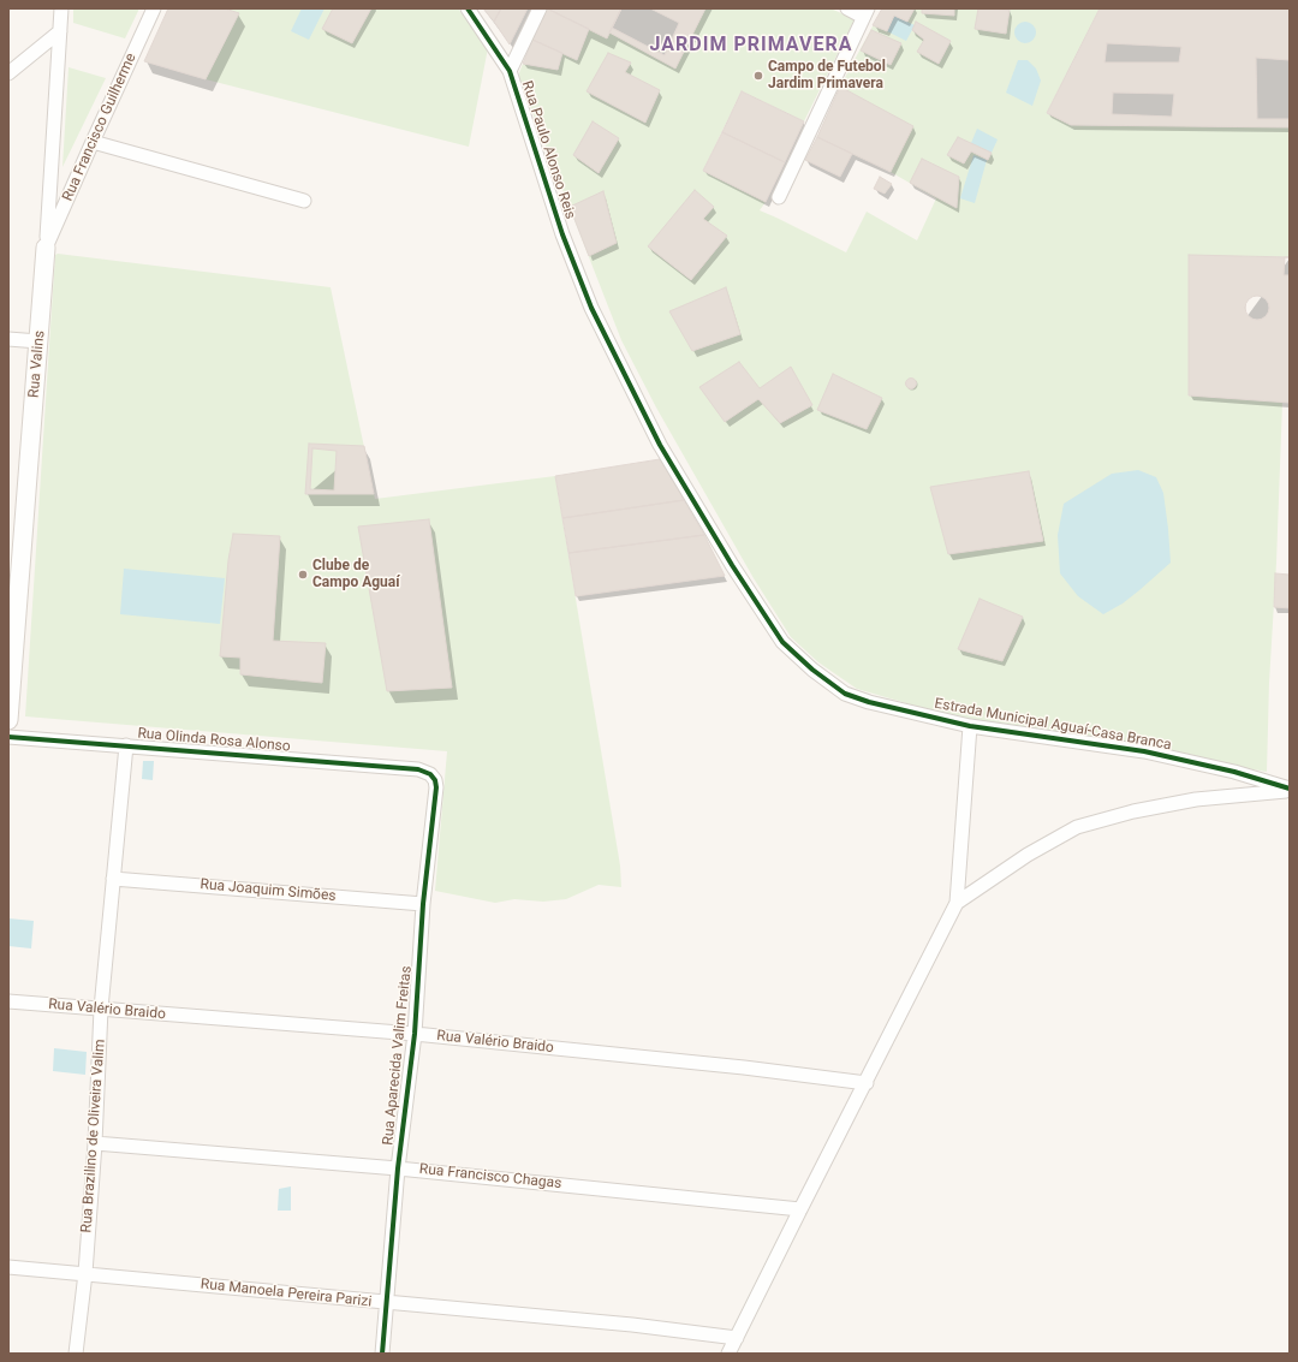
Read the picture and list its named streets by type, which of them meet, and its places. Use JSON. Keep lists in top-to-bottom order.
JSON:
{
  "streets": {
    "street": [
      "Rua Francisco Guilherme",
      "Rua Paulo Alonso Reis",
      "Rua Valins",
      "Estrada Municipal Aguaí-Casa Branca",
      "Rua Olinda Rosa Alonso",
      "Rua Joaquim Simões",
      "Rua Valério Braido",
      "Rua Aparecida Valim Freitas",
      "Rua Brazilino de Oliveira Valim",
      "Rua Francisco Chagas",
      "Rua Manoela Pereira Parizi"
    ]
  },
  "crossings": [
    ["Rua Francisco Guilherme", "Rua Valins"],
    ["Rua Paulo Alonso Reis", "Estrada Municipal Aguaí-Casa Branca"],
    ["Rua Olinda Rosa Alonso", "Rua Aparecida Valim Freitas"],
    ["Rua Olinda Rosa Alonso", "Rua Brazilino de Oliveira Valim"],
    ["Rua Joaquim Simões", "Rua Aparecida Valim Freitas"],
    ["Rua Joaquim Simões", "Rua Brazilino de Oliveira Valim"],
    ["Rua Valério Braido", "Rua Aparecida Valim Freitas"],
    ["Rua Valério Braido", "Rua Brazilino de Oliveira Valim"],
    ["Rua Aparecida Valim Freitas", "Rua Francisco Chagas"],
    ["Rua Aparecida Valim Freitas", "Rua Manoela Pereira Parizi"],
    ["Rua Brazilino de Oliveira Valim", "Rua Francisco Chagas"],
    ["Rua Brazilino de Oliveira Valim", "Rua Manoela Pereira Parizi"]
  ],
  "districts": ["JARDIM PRIMAVERA"],
  "places": ["Campo de Futebol Jardim Primavera", "Clube de Campo Aguaí"]
}
